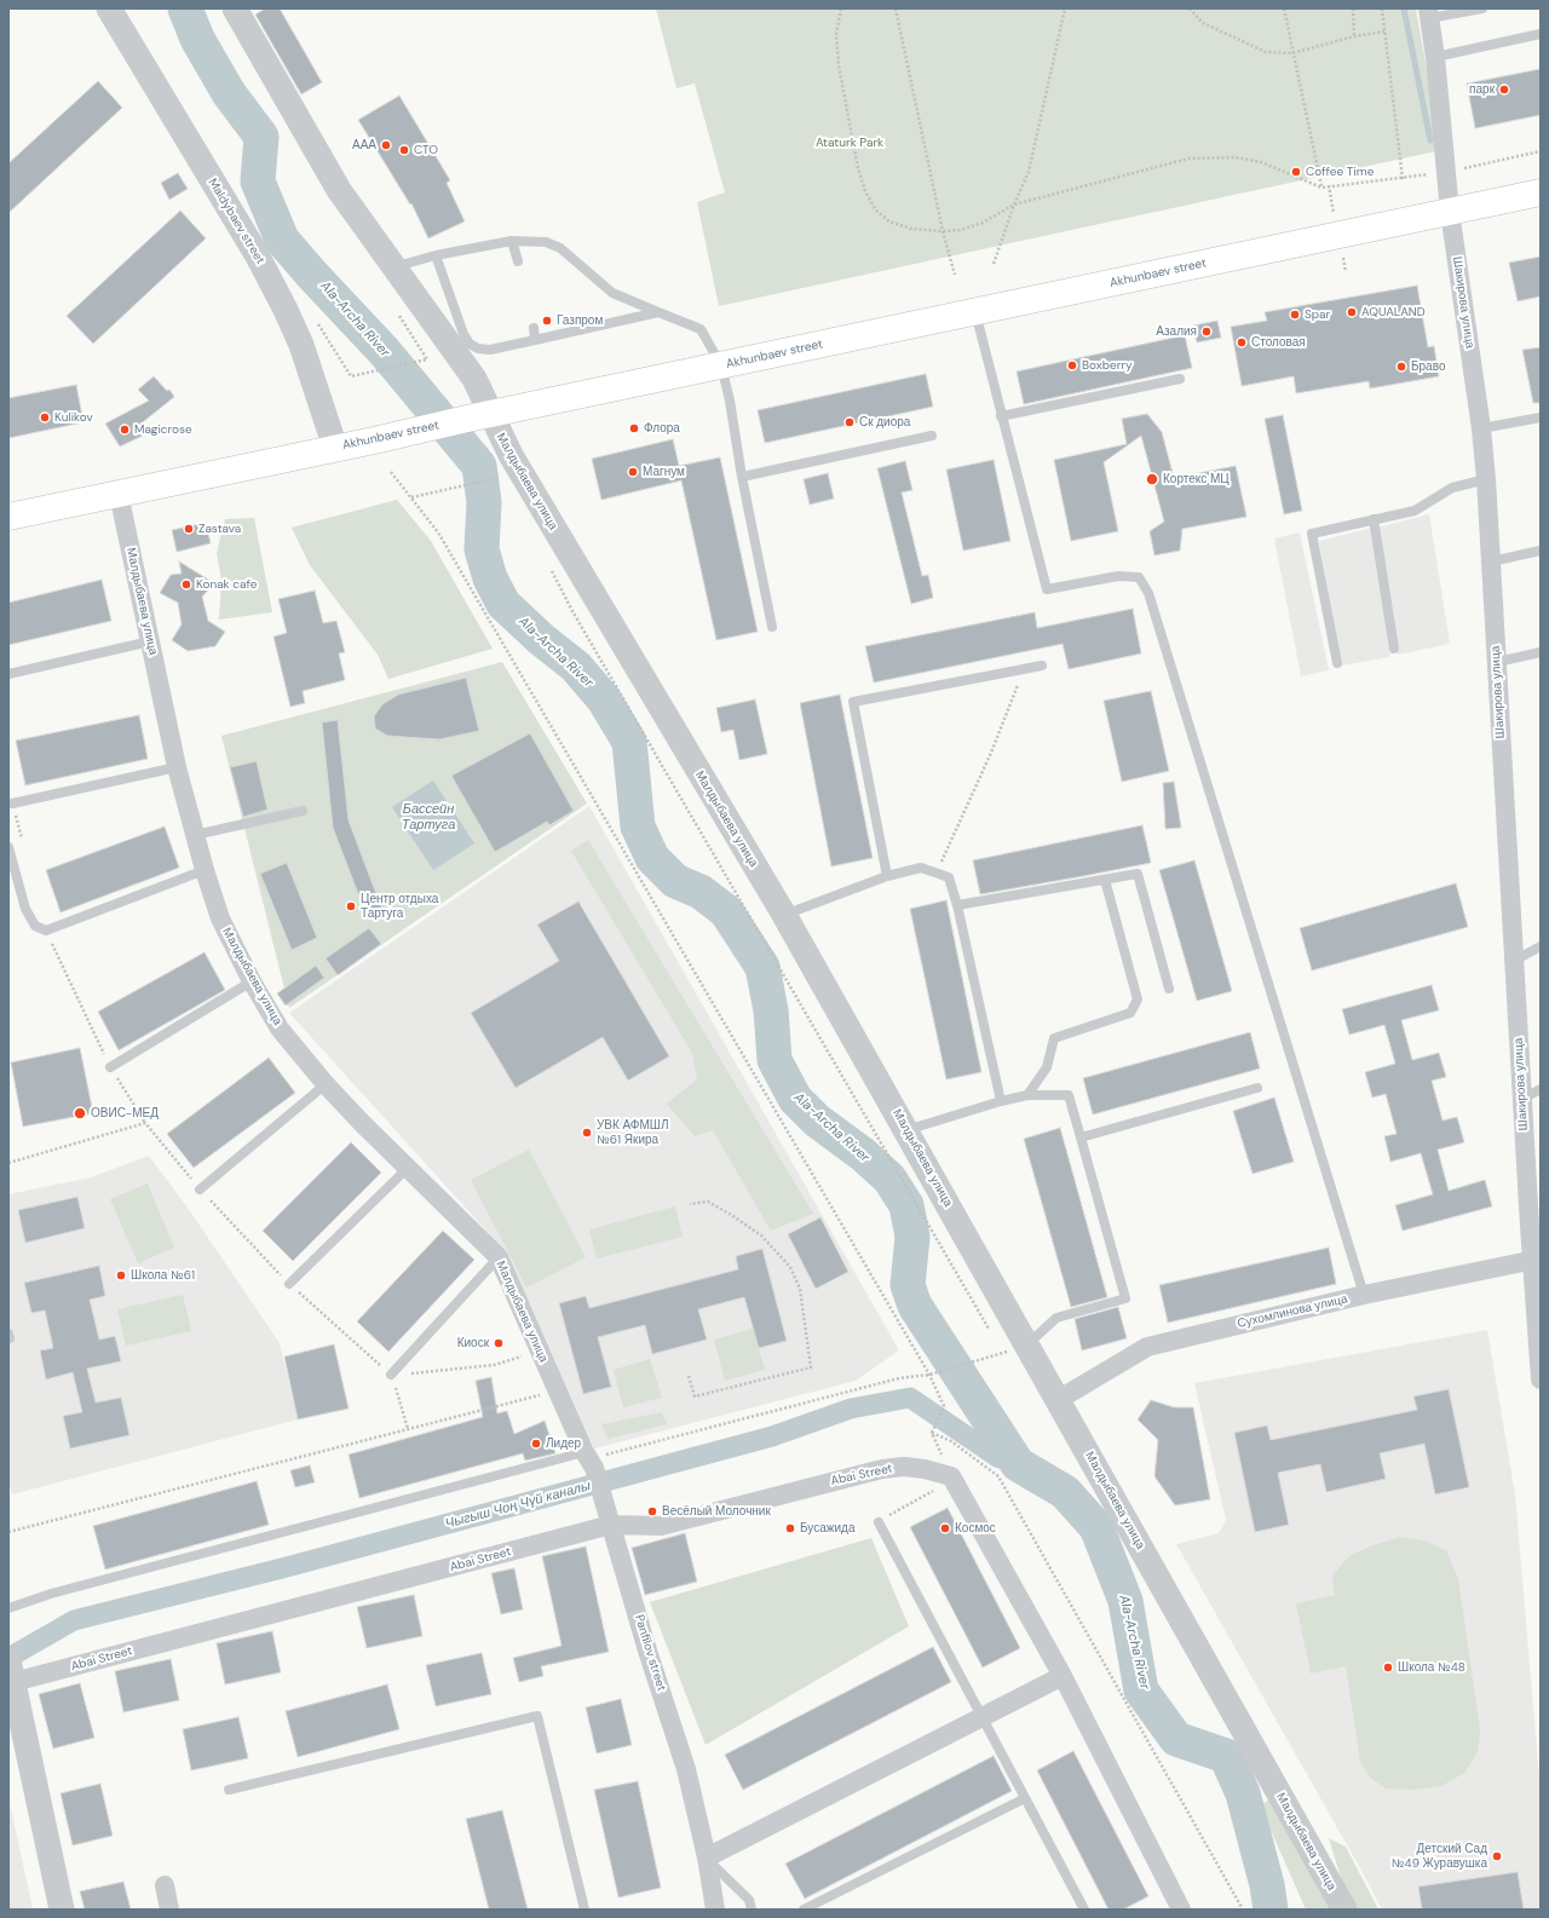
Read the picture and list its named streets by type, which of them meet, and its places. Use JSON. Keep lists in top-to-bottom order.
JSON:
{
  "streets": {
    "main road": ["Akhunbaev street"],
    "street": [
      "Maldybaev street",
      "Шакирова улица",
      "Малдыбаева улица",
      "Сухомлинова улица",
      "Abai Street",
      "Panfilov street"
    ]
  },
  "crossings": [
    ["Maldybaev street", "Akhunbaev street"],
    ["Akhunbaev street", "Шакирова улица"],
    ["Akhunbaev street", "Малдыбаева улица"],
    ["Шакирова улица", "Сухомлинова улица"],
    ["Малдыбаева улица", "Сухомлинова улица"],
    ["Малдыбаева улица", "Panfilov street"],
    ["Abai Street", "Panfilov street"]
  ],
  "water": ["Ala-Archa River", "Бассейн Тартуга", "Чыгыш Чоң Чүй каналы"],
  "parks": ["Ataturk Park"],
  "places": [
    "парк",
    "ААА",
    "CTO",
    "Coffee Time",
    "AQUALAND",
    "Spar",
    "Газпром",
    "Азалия",
    "Столовая",
    "Boxberry",
    "Браво",
    "Kulikov",
    "Ск диора",
    "Флора",
    "Magicrose",
    "Магнум",
    "Кортекс МЦ",
    "Zastava",
    "Konak cafe",
    "Центр отдыха Тартуга",
    "ОВИС-МЕД",
    "УВК АФМШЛ №61 Якира",
    "Школа №61",
    "Киоск",
    "Лидер",
    "Весёлый Молочник",
    "Бусажида",
    "Космос",
    "Школа №48",
    "Детский Сад №49 Журавушка"
  ]
}
